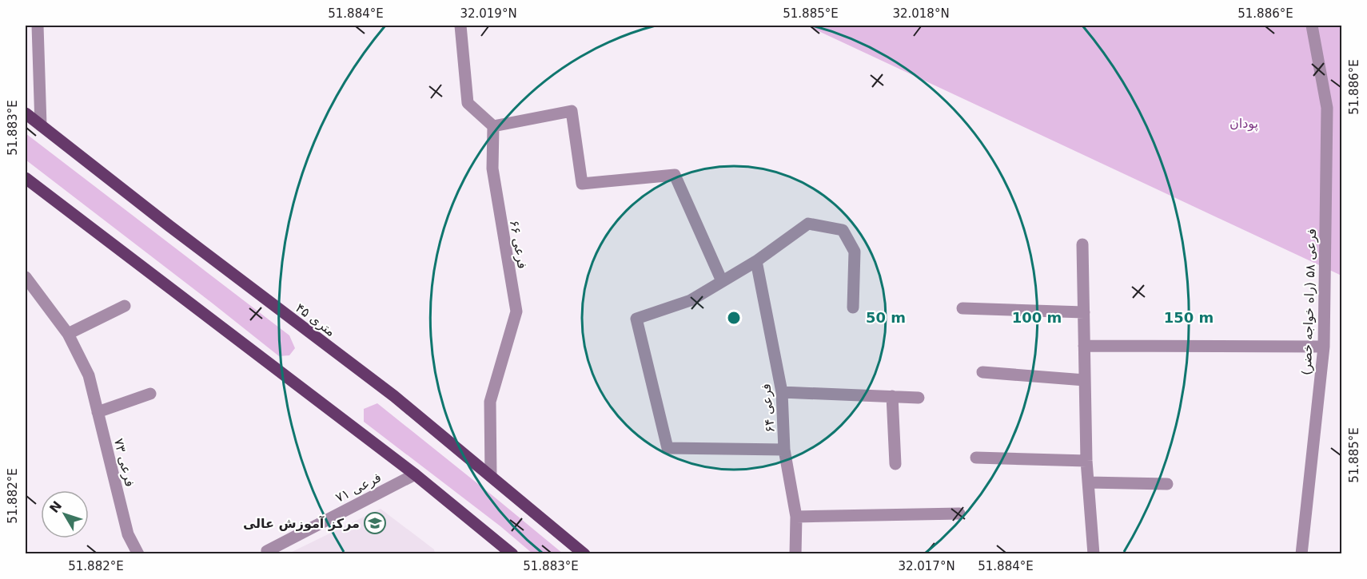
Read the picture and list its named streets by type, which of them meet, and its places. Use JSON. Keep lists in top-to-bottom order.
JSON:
{
  "streets": {
    "main road": ["۴۵ متری"],
    "street": [
      "فرعی ۶۶",
      "فرعی ۵۸ (راه خواجه خضر)",
      "فرعی ۶۴",
      "فرعی ۷۳",
      "فرعی ۷۱"
    ]
  },
  "crossings": [
    ["فرعی ۶۶", "۴۵ متری"]
  ],
  "parks": ["پودان"],
  "places": {
    "school or university": ["مرکز آموزش عالی"]
  },
  "north": "top left",
  "coordinates": [
    "51.884°E",
    "32.019°N",
    "51.885°E",
    "32.018°N",
    "51.886°E",
    "51.883°E",
    "51.882°E",
    "32.017°N"
  ],
  "rings": ["50 m", "100 m", "150 m"]
}
